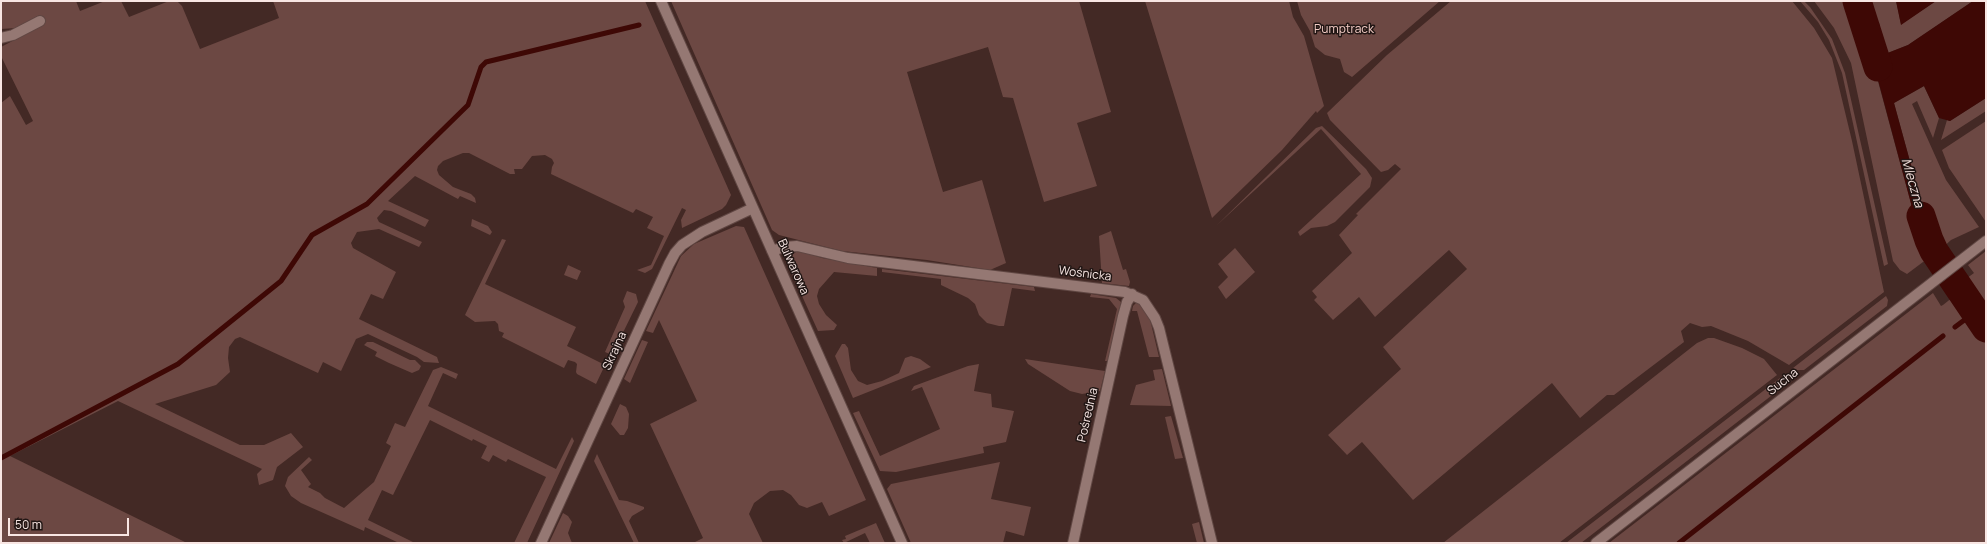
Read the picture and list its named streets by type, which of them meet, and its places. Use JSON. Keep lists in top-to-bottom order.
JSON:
{
  "streets": {
    "street": [
      "Bulwarowa",
      "Wośnicka",
      "Skrajna",
      "Sucha",
      "Pośrednia"
    ]
  },
  "crossings": [
    ["Bulwarowa", "Wośnicka"],
    ["Bulwarowa", "Skrajna"],
    ["Wośnicka", "Pośrednia"]
  ],
  "water": ["Mleczna"],
  "parks": ["Pumptrack"],
  "scale_bar": "50 m"
}
